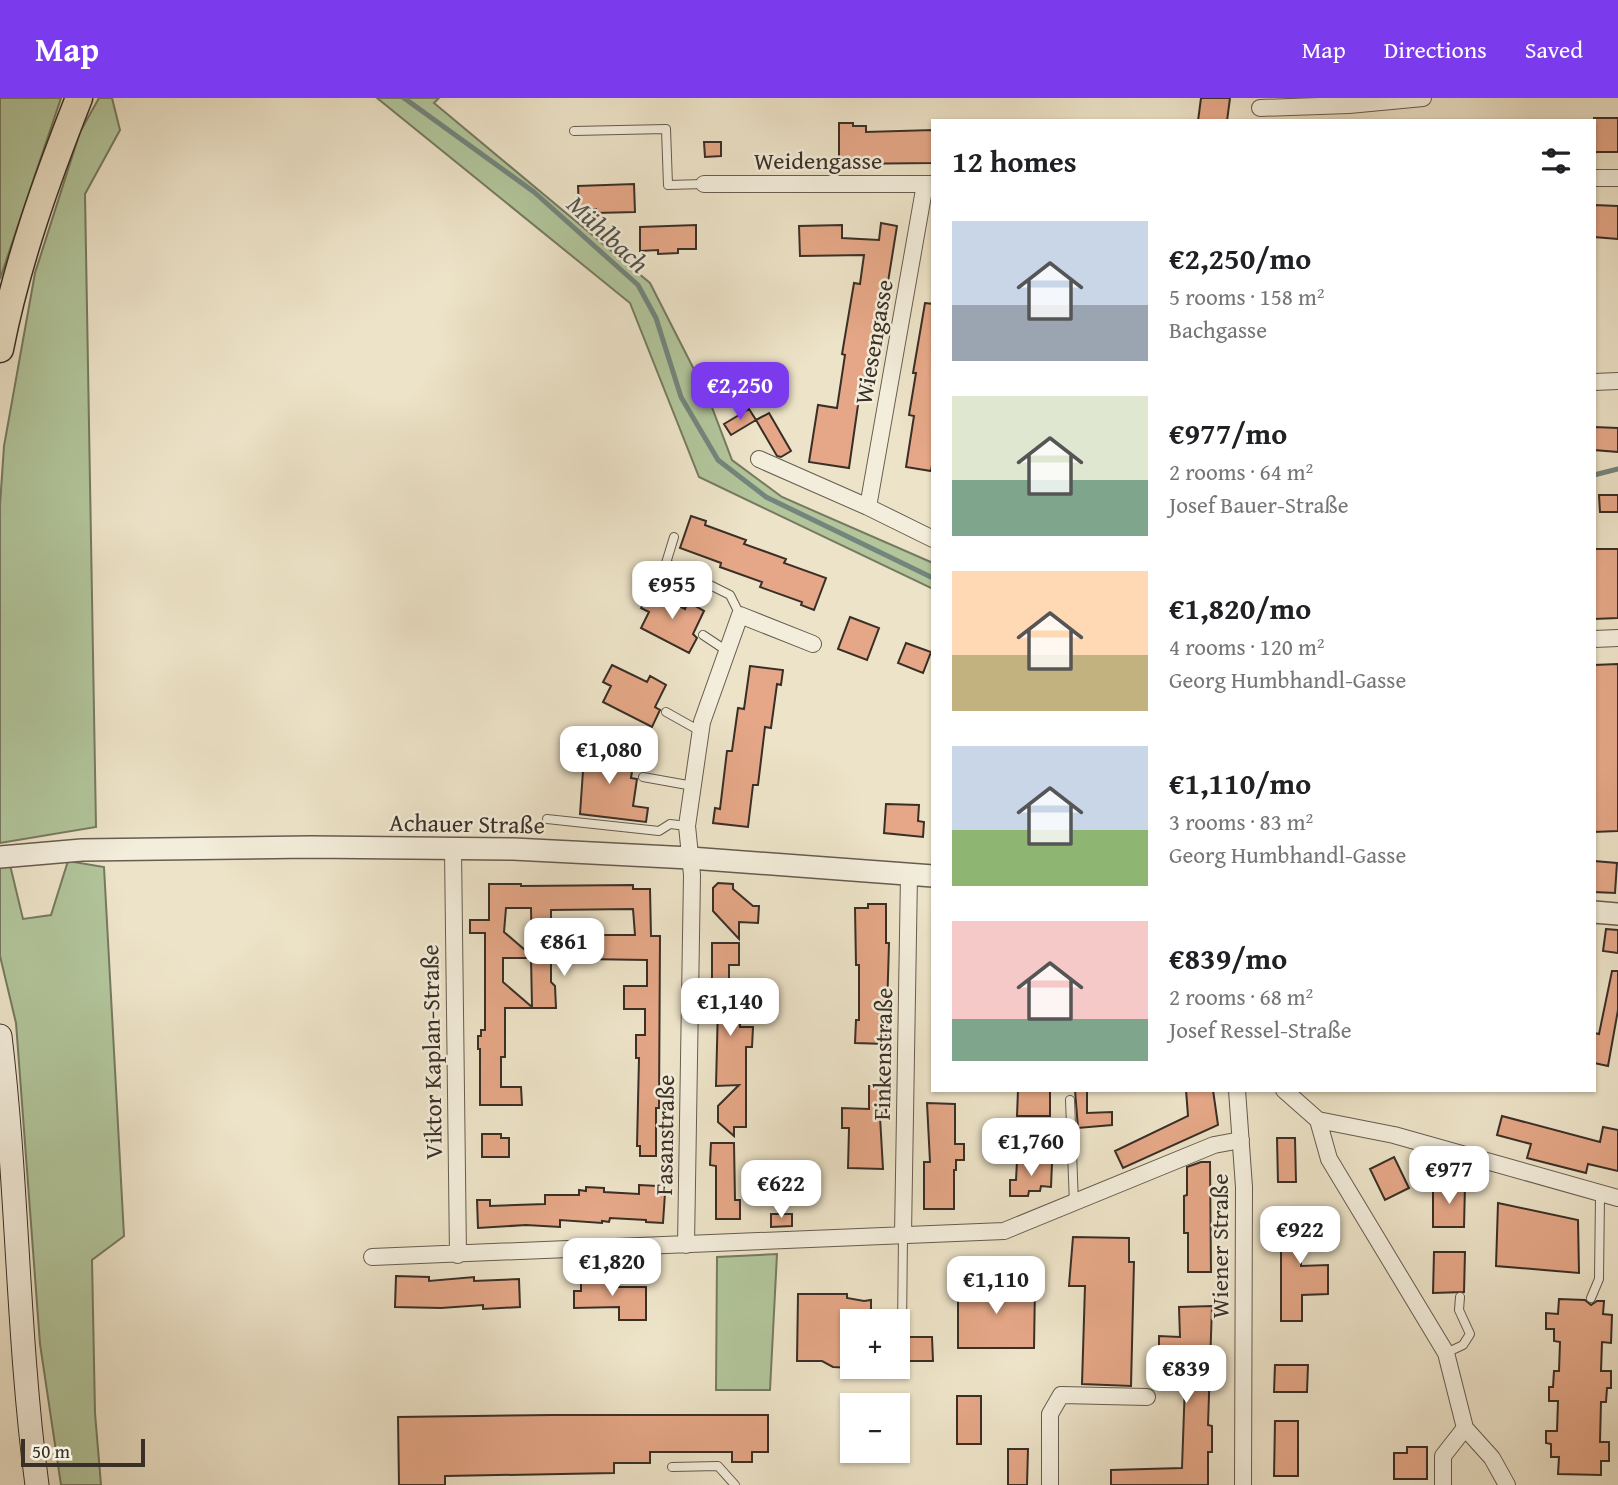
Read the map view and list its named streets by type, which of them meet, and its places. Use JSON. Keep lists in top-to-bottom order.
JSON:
{
  "streets": {
    "street": [
      "Weidengasse",
      "Wiesengasse",
      "Achauer Straße",
      "Viktor Kaplan-Straße",
      "Finkenstraße",
      "Fasanstraße",
      "Wiener Straße"
    ]
  },
  "crossings": [
    ["Weidengasse", "Wiesengasse"],
    ["Achauer Straße", "Viktor Kaplan-Straße"],
    ["Achauer Straße", "Finkenstraße"],
    ["Achauer Straße", "Fasanstraße"]
  ],
  "water": ["Mühlbach"],
  "scale_bar": "50 m",
  "page": {
    "header": "Map",
    "nav": ["Map", "Directions", "Saved"],
    "heading": "12 homes",
    "list": [
      {
        "name": "€2,250/mo",
        "note": "5 rooms · 158 m² · Bachgasse"
      },
      {
        "name": "€977/mo",
        "note": "2 rooms · 64 m² · Josef Bauer-Straße"
      },
      {
        "name": "€1,820/mo",
        "note": "4 rooms · 120 m² · Georg Humbhandl-Gasse"
      },
      {
        "name": "€1,110/mo",
        "note": "3 rooms · 83 m² · Georg Humbhandl-Gasse"
      },
      {
        "name": "€839/mo",
        "note": "2 rooms · 68 m² · Josef Ressel-Straße"
      }
    ],
    "price": [
      "€2,250",
      "€955",
      "€1,080",
      "€861",
      "€1,140",
      "€1,760",
      "€977",
      "€622",
      "€922",
      "€1,820",
      "€1,110",
      "€839"
    ],
    "map_buttons": ["+", "−"],
    "scale": "50 m"
  }
}
